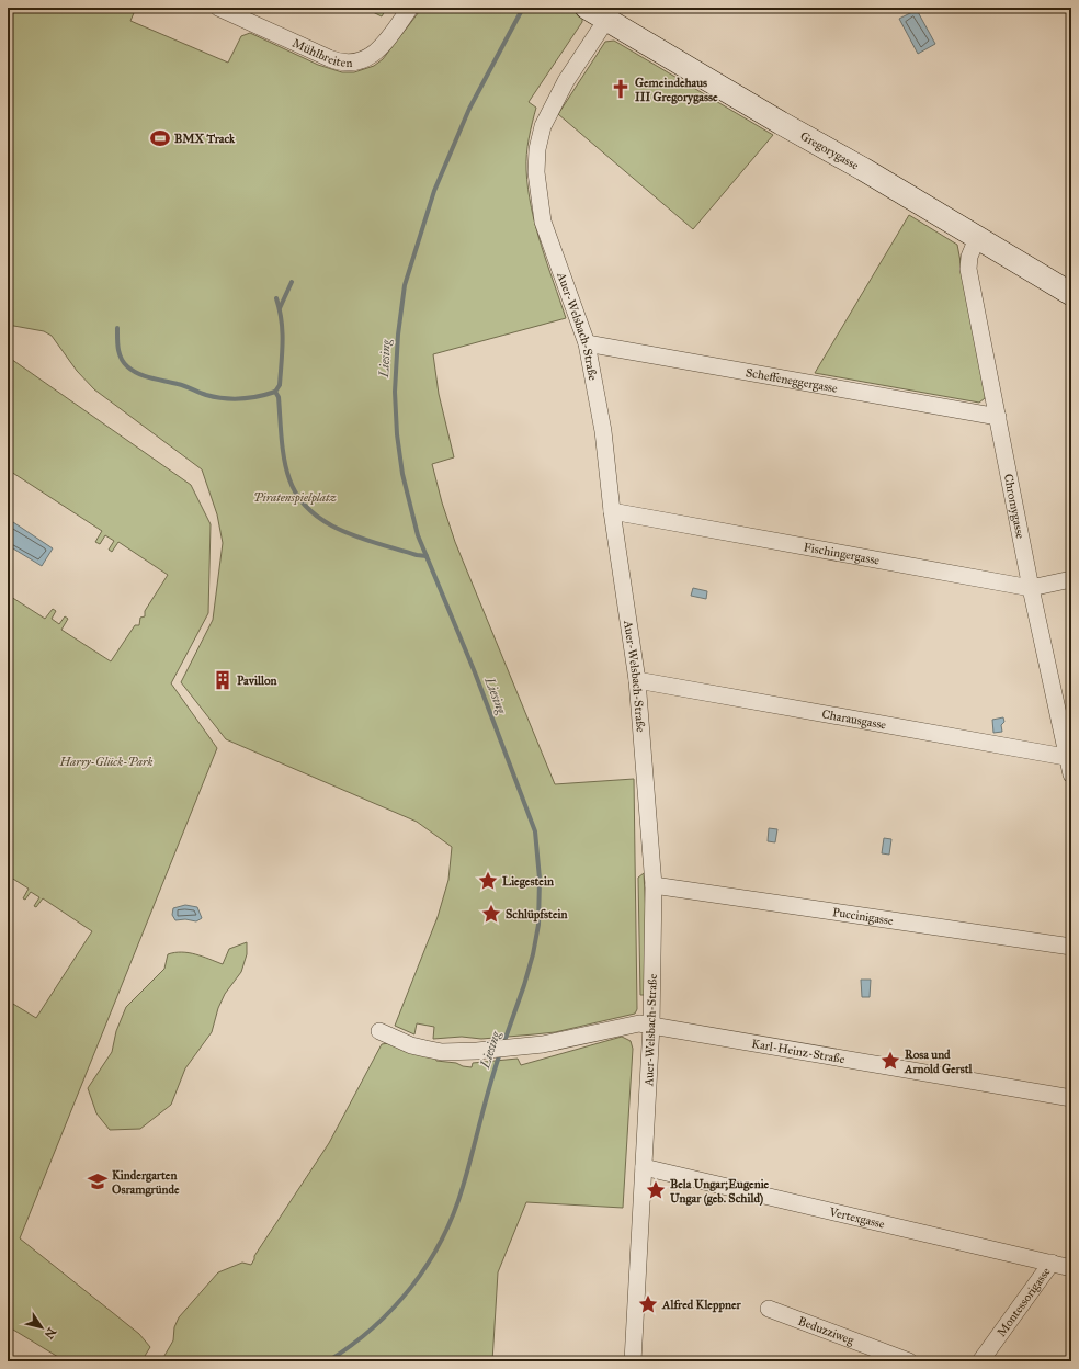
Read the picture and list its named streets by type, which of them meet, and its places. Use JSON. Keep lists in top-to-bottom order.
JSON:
{
  "streets": {
    "street": [
      "Mühlbreiten",
      "Gregorygasse",
      "Auer-Welsbach-Straße",
      "Scheffeneggergasse",
      "Chromygasse",
      "Fischingergasse",
      "Charausgasse",
      "Puccinigasse",
      "Karl-Heinz-Straße",
      "Vertexgasse",
      "Montessorigasse",
      "Beduzziweg"
    ]
  },
  "crossings": [
    ["Gregorygasse", "Auer-Welsbach-Straße"],
    ["Gregorygasse", "Chromygasse"],
    ["Auer-Welsbach-Straße", "Scheffeneggergasse"],
    ["Auer-Welsbach-Straße", "Fischingergasse"],
    ["Auer-Welsbach-Straße", "Charausgasse"],
    ["Auer-Welsbach-Straße", "Puccinigasse"],
    ["Auer-Welsbach-Straße", "Karl-Heinz-Straße"],
    ["Auer-Welsbach-Straße", "Vertexgasse"],
    ["Scheffeneggergasse", "Chromygasse"],
    ["Chromygasse", "Fischingergasse"],
    ["Chromygasse", "Charausgasse"],
    ["Vertexgasse", "Montessorigasse"]
  ],
  "water": ["Liesing"],
  "parks": ["Piratenspielplatz", "Harry-Glück-Park"],
  "places": {
    "church": ["Gemeindehaus III Gregorygasse"],
    "sports": ["BMX Track"],
    "building": ["Pavillon"],
    "place": [
      "Liegestein",
      "Schlüpfstein",
      "Rosa und Arnold Gerstl",
      "Bela Ungar;Eugenie Ungar (geb. Schild)",
      "Alfred Kleppner"
    ],
    "school or university": ["Kindergarten Osramgründe"]
  },
  "north": "bottom right"
}
